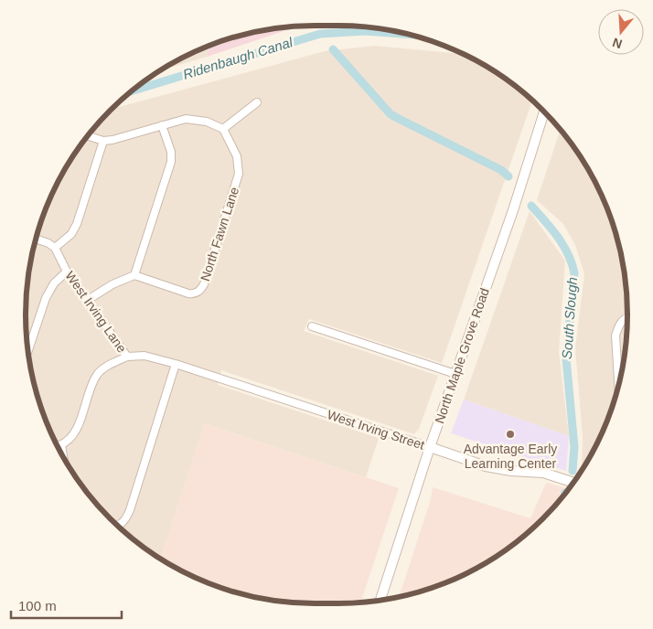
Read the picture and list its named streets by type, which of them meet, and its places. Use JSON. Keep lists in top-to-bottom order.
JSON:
{
  "streets": {
    "main road": ["North Maple Grove Road", "West Irving Street"],
    "street": ["North Fawn Lane", "West Irving Lane"]
  },
  "crossings": [
    ["West Irving Lane", "West Irving Street"],
    ["North Maple Grove Road", "West Irving Street"]
  ],
  "water": ["Ridenbaugh Canal", "South Slough"],
  "places": ["Advantage Early Learning Center"],
  "scale_bar": "100 m",
  "north": "bottom"
}
